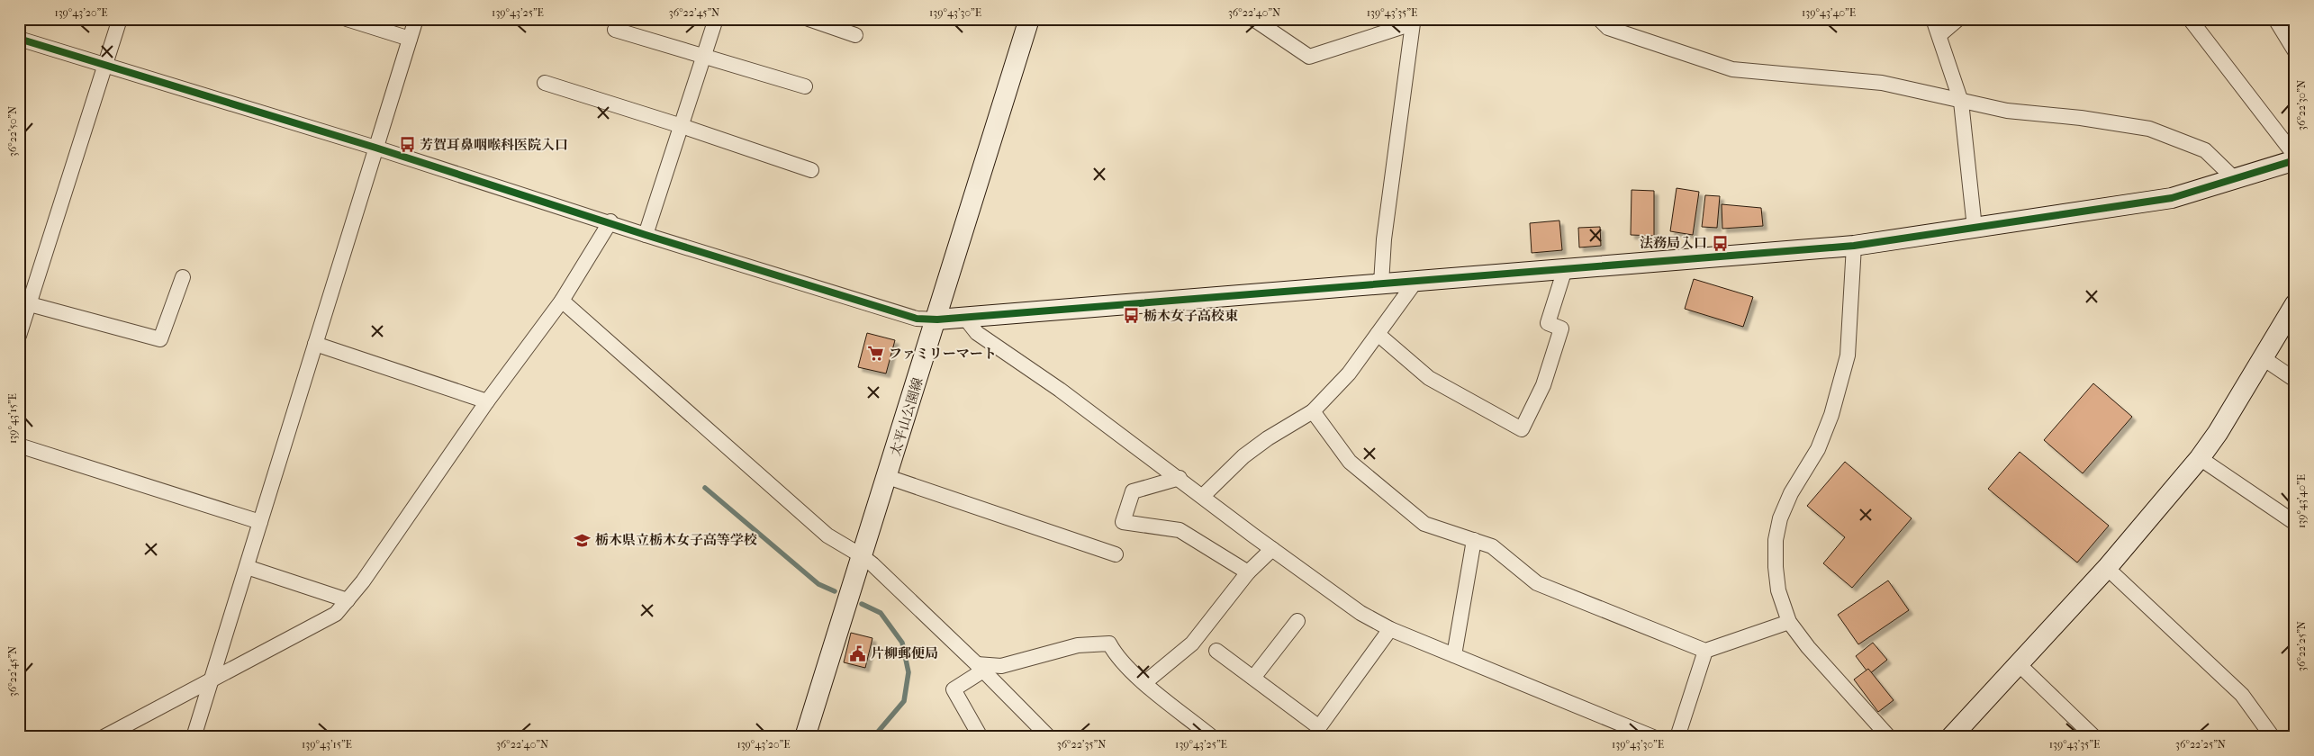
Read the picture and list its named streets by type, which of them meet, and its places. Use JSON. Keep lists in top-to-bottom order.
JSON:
{
  "streets": {
    "street": ["太平山公園線"]
  },
  "places": {
    "bus stop": ["芳賀耳鼻咽喉科医院入口", "法務局入口", "栃木女子高校東"],
    "supermarket": ["ファミリーマート"],
    "school or university": ["栃木県立栃木女子高等学校"],
    "public building": ["片柳郵便局"]
  },
  "coordinates": [
    "139°43'20\"E",
    "139°43'25\"E",
    "36°22'45\"N",
    "139°43'30\"E",
    "36°22'40\"N",
    "139°43'35\"E",
    "139°43'40\"E",
    "36°22'30\"N",
    "36°22'50\"N",
    "139°43'15\"E",
    "36°22'25\"N",
    "36°22'35\"N"
  ]
}
